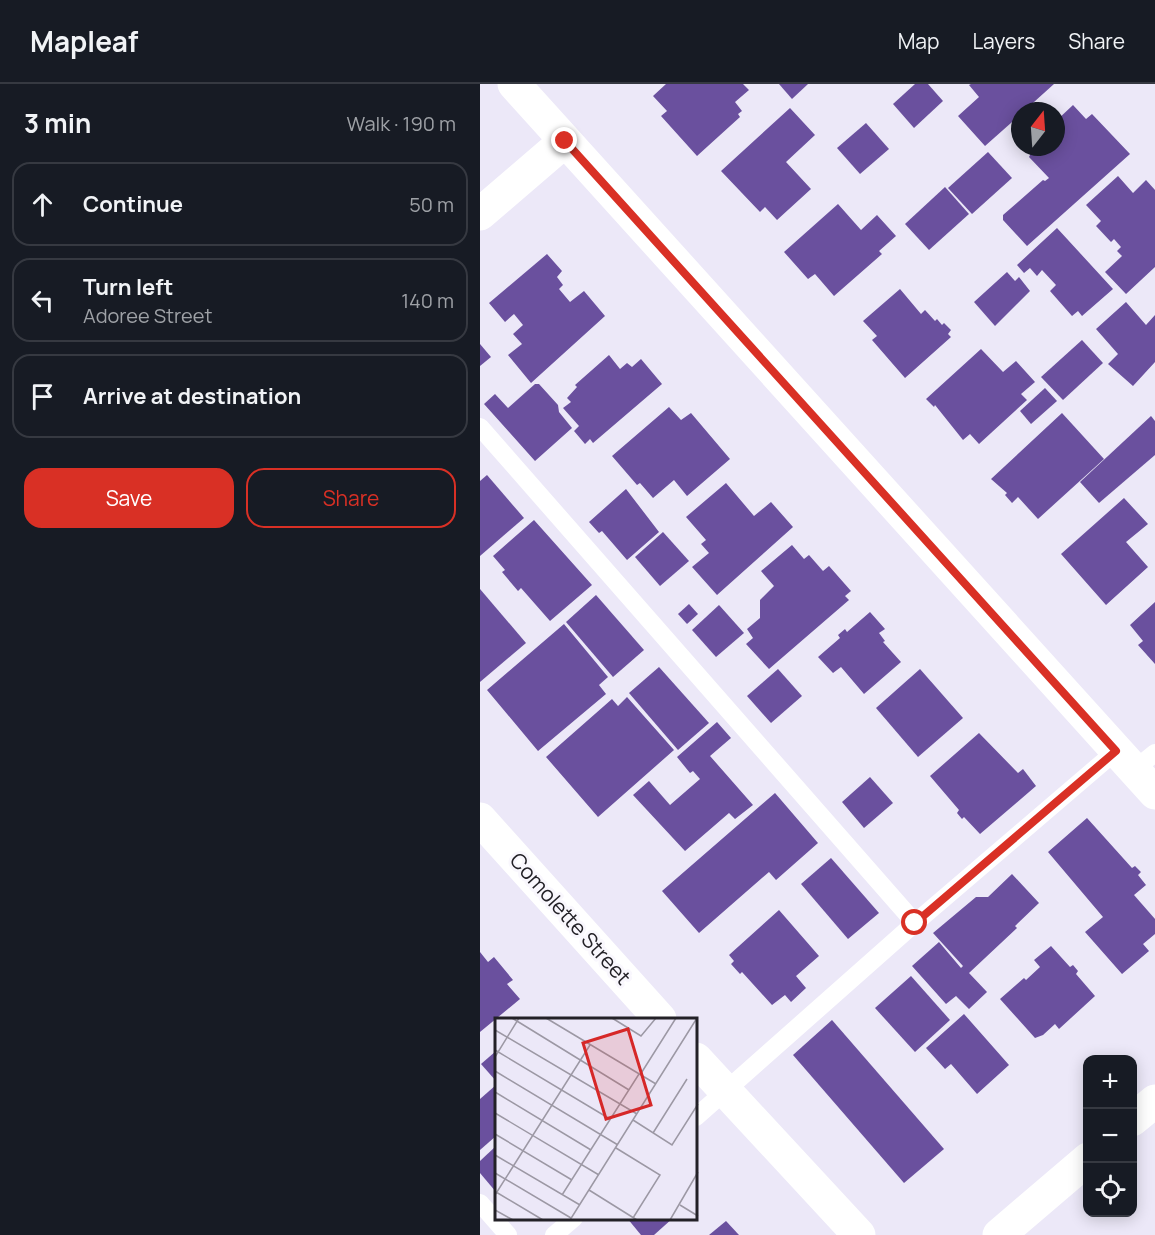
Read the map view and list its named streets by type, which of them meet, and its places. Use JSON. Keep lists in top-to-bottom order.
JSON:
{
  "streets": {
    "street": ["Comolette Street"]
  },
  "north": "top",
  "page": {
    "header": "Mapleaf",
    "nav": ["Map", "Layers", "Share"],
    "heading": ["3 min", "Walk · 190 m"],
    "list": [
      ["Continue", "50 m"],
      ["Turn left", "Adoree Street", "140 m"],
      "Arrive at destination"
    ],
    "buttons": ["Save", "Share"],
    "map_buttons": ["+", "−"]
  }
}
